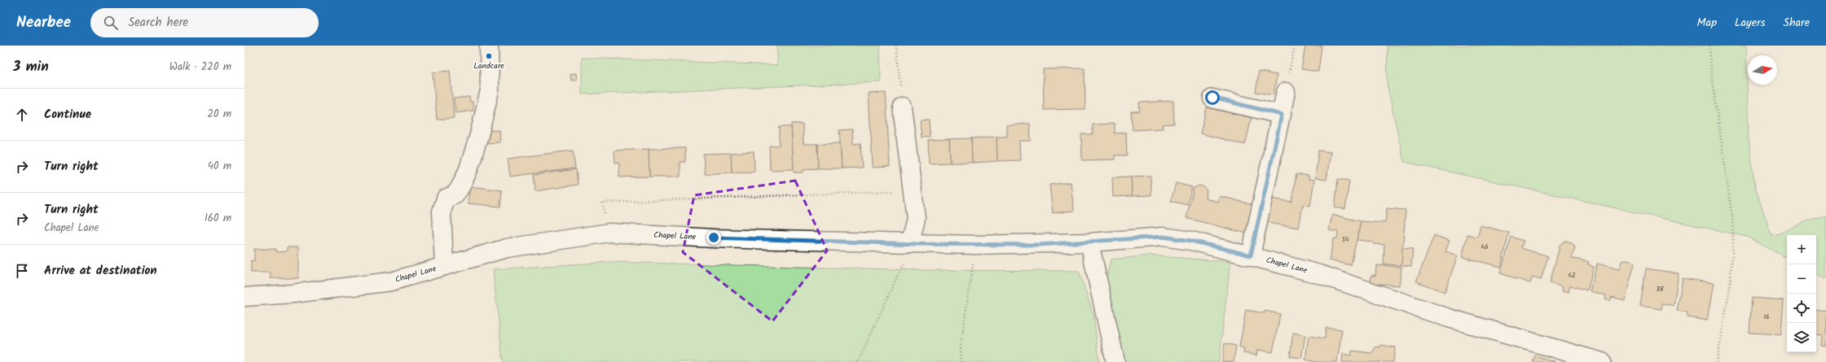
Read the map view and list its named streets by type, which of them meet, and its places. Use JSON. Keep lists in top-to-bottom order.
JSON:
{
  "streets": {
    "street": ["Chapel Lane"]
  },
  "places": ["Landcare"],
  "house_numbers": [
    "54",
    "46",
    "42",
    "38",
    "16"
  ],
  "north": "right",
  "page": {
    "header": "Nearbee",
    "search": "Search here",
    "nav": ["Map", "Layers", "Share"],
    "heading": ["3 min", "Walk · 220 m"],
    "list": [
      ["Continue", "20 m"],
      ["Turn right", "40 m"],
      ["Turn right", "Chapel Lane", "160 m"],
      "Arrive at destination"
    ],
    "map_buttons": ["+", "−"]
  }
}
